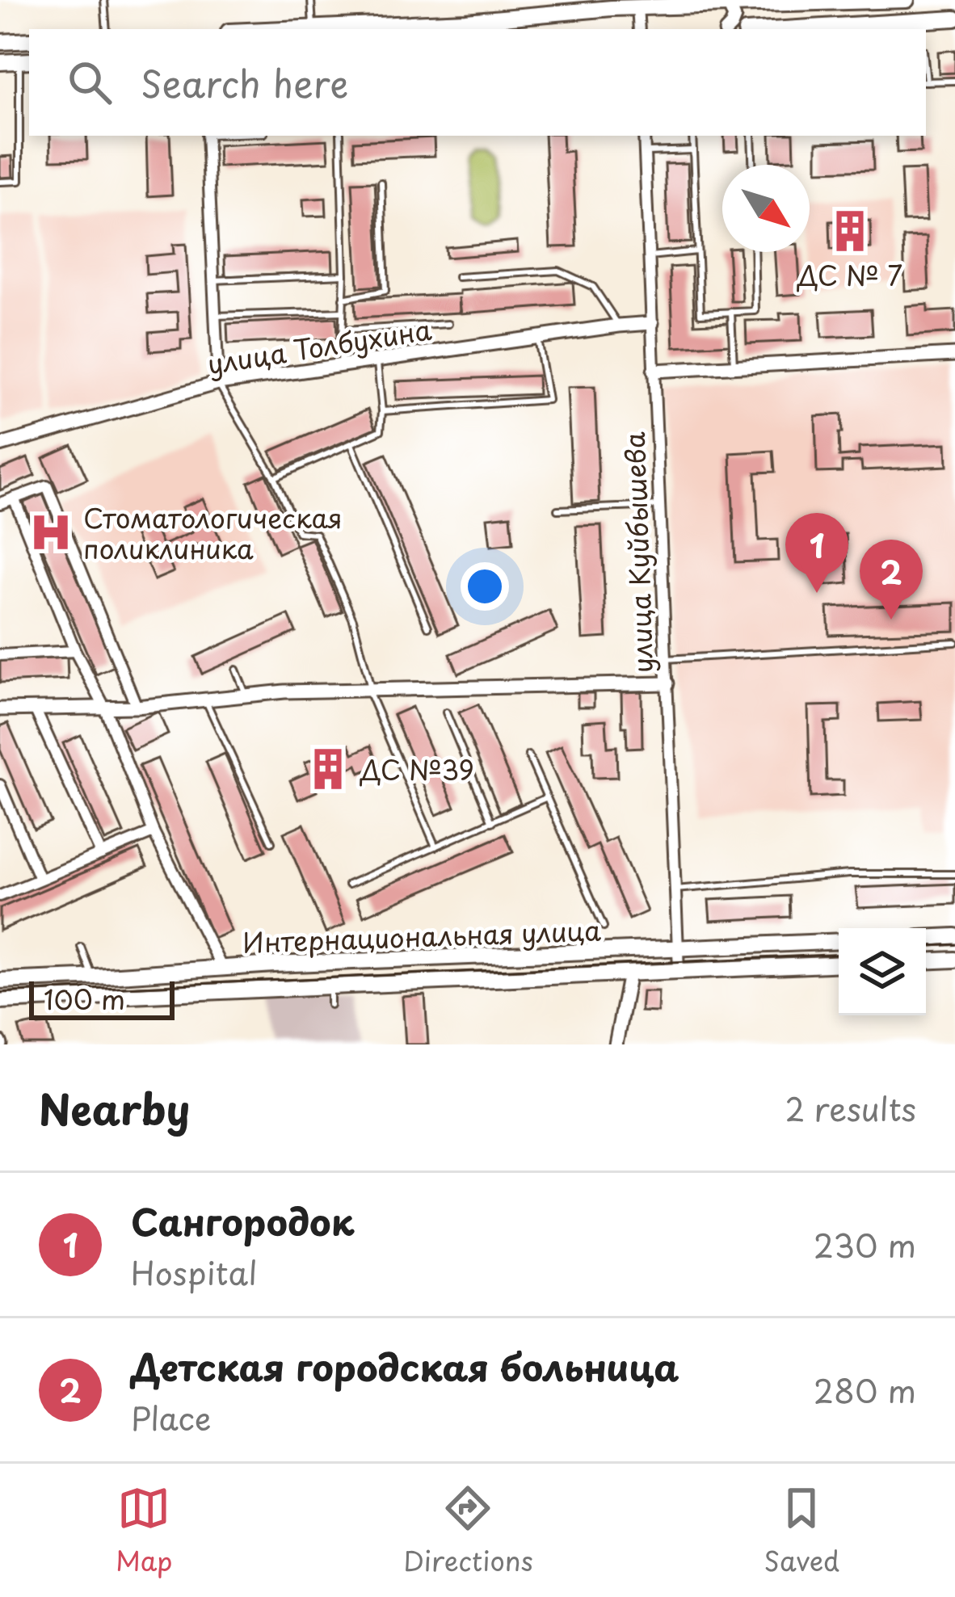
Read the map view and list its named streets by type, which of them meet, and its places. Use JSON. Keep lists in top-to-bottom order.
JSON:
{
  "streets": {
    "main road": ["Интернациональная улица"],
    "street": ["улица Толбухина", "улица Куйбышева"]
  },
  "crossings": [
    ["улица Толбухина", "улица Куйбышева"],
    ["улица Куйбышева", "Интернациональная улица"]
  ],
  "places": {
    "building": ["ДС № 7", "ДС №39"],
    "hospital": ["Стоматологическая поликлиника"]
  },
  "scale_bar": "100 m",
  "north": "bottom right",
  "page": {
    "search": "Search here",
    "pins": ["1", "2"],
    "scale": "100 m",
    "heading": ["Nearby", "2 results"],
    "list": [
      {
        "mark": "1",
        "name": "Сангородок",
        "note": "Hospital",
        "value": "230 m"
      },
      {
        "mark": "2",
        "name": "Детская городская больница",
        "note": "Place",
        "value": "280 m"
      }
    ],
    "nav": ["Map", "Directions", "Saved"]
  }
}
